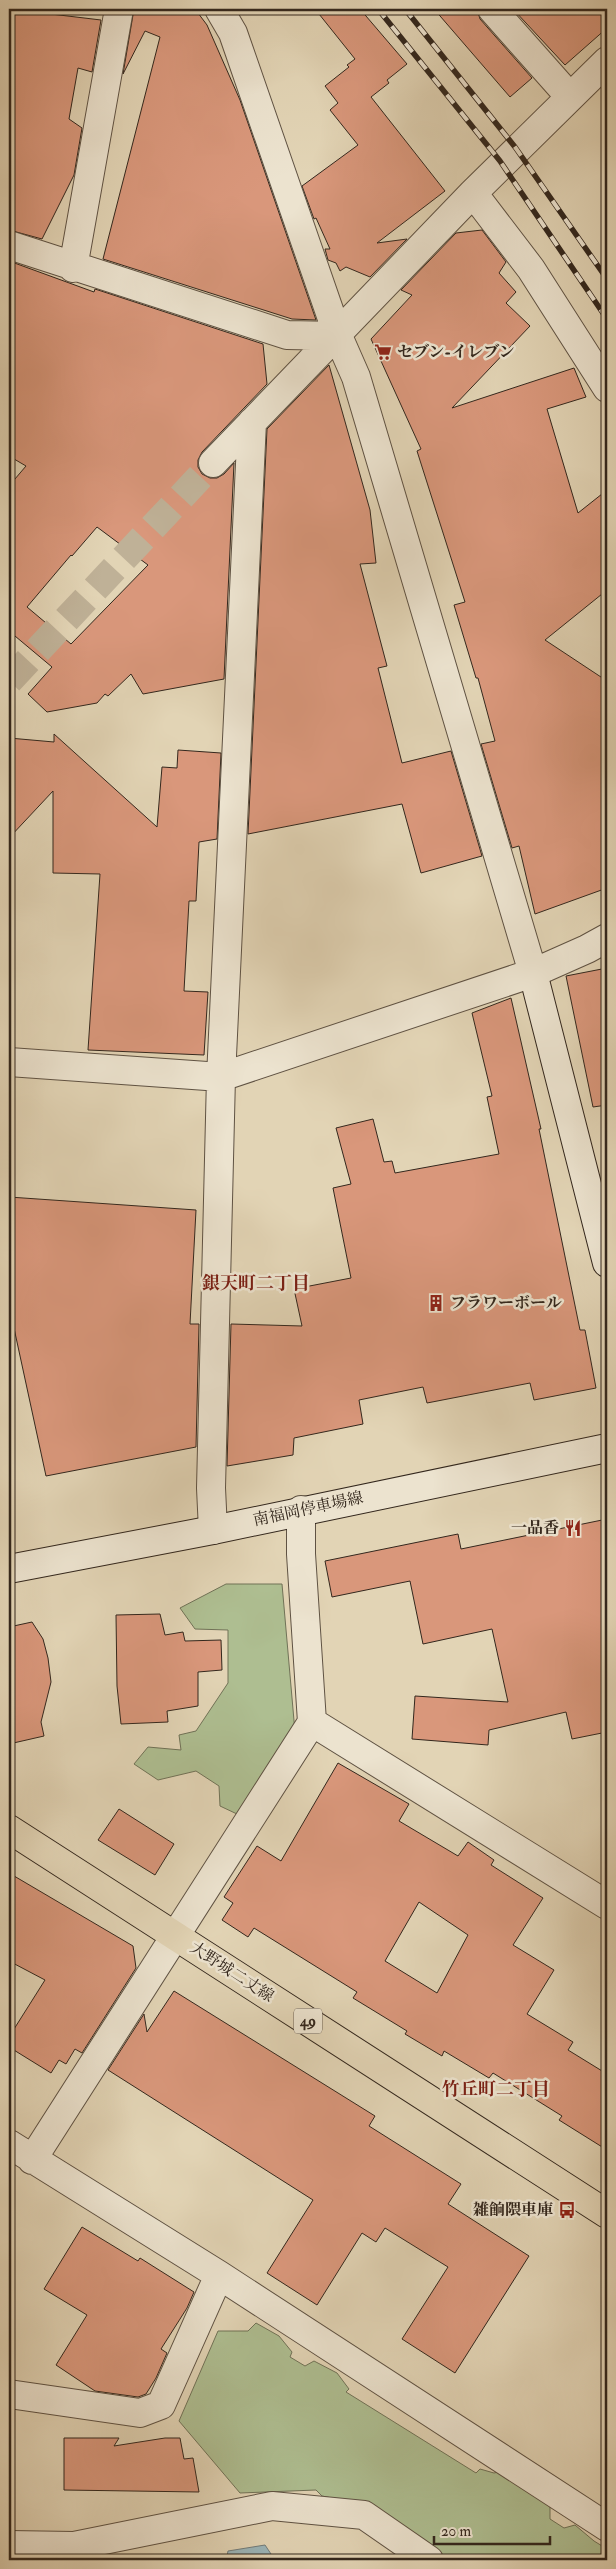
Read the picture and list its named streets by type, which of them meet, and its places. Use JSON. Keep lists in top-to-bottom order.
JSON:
{
  "streets": {
    "main road": ["大野城二丈線", "49"],
    "street": ["南福岡停車場線"]
  },
  "districts": ["銀天町二丁目", "竹丘町二丁目"],
  "places": {
    "supermarket": ["セブン-イレブン"],
    "building": ["フラワーボール"],
    "restaurant": ["一品香"],
    "bus stop": ["雑餉隈車庫"]
  },
  "scale_bar": "20 m"
}
